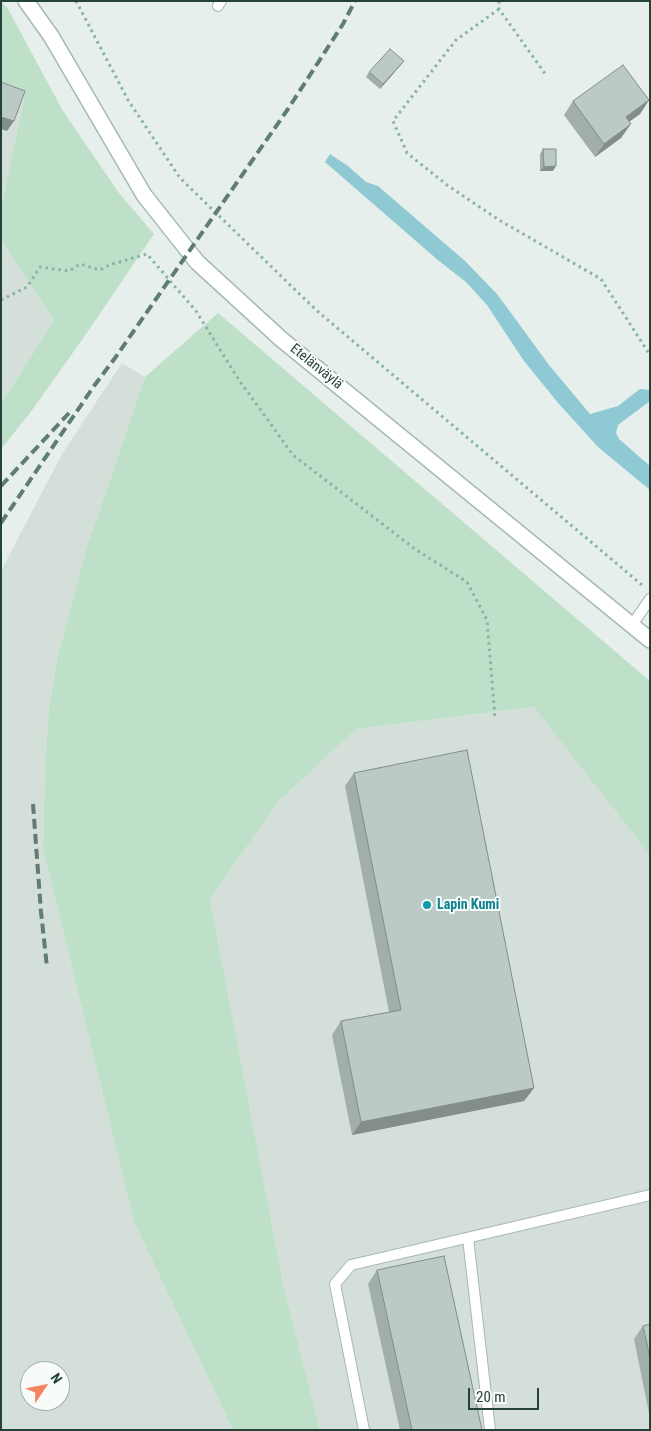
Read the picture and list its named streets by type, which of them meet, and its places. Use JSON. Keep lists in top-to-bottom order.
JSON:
{
  "streets": {
    "main road": ["Etelänväylä"]
  },
  "places": ["Lapin Kumi"],
  "scale_bar": "20 m",
  "north": "top right"
}
